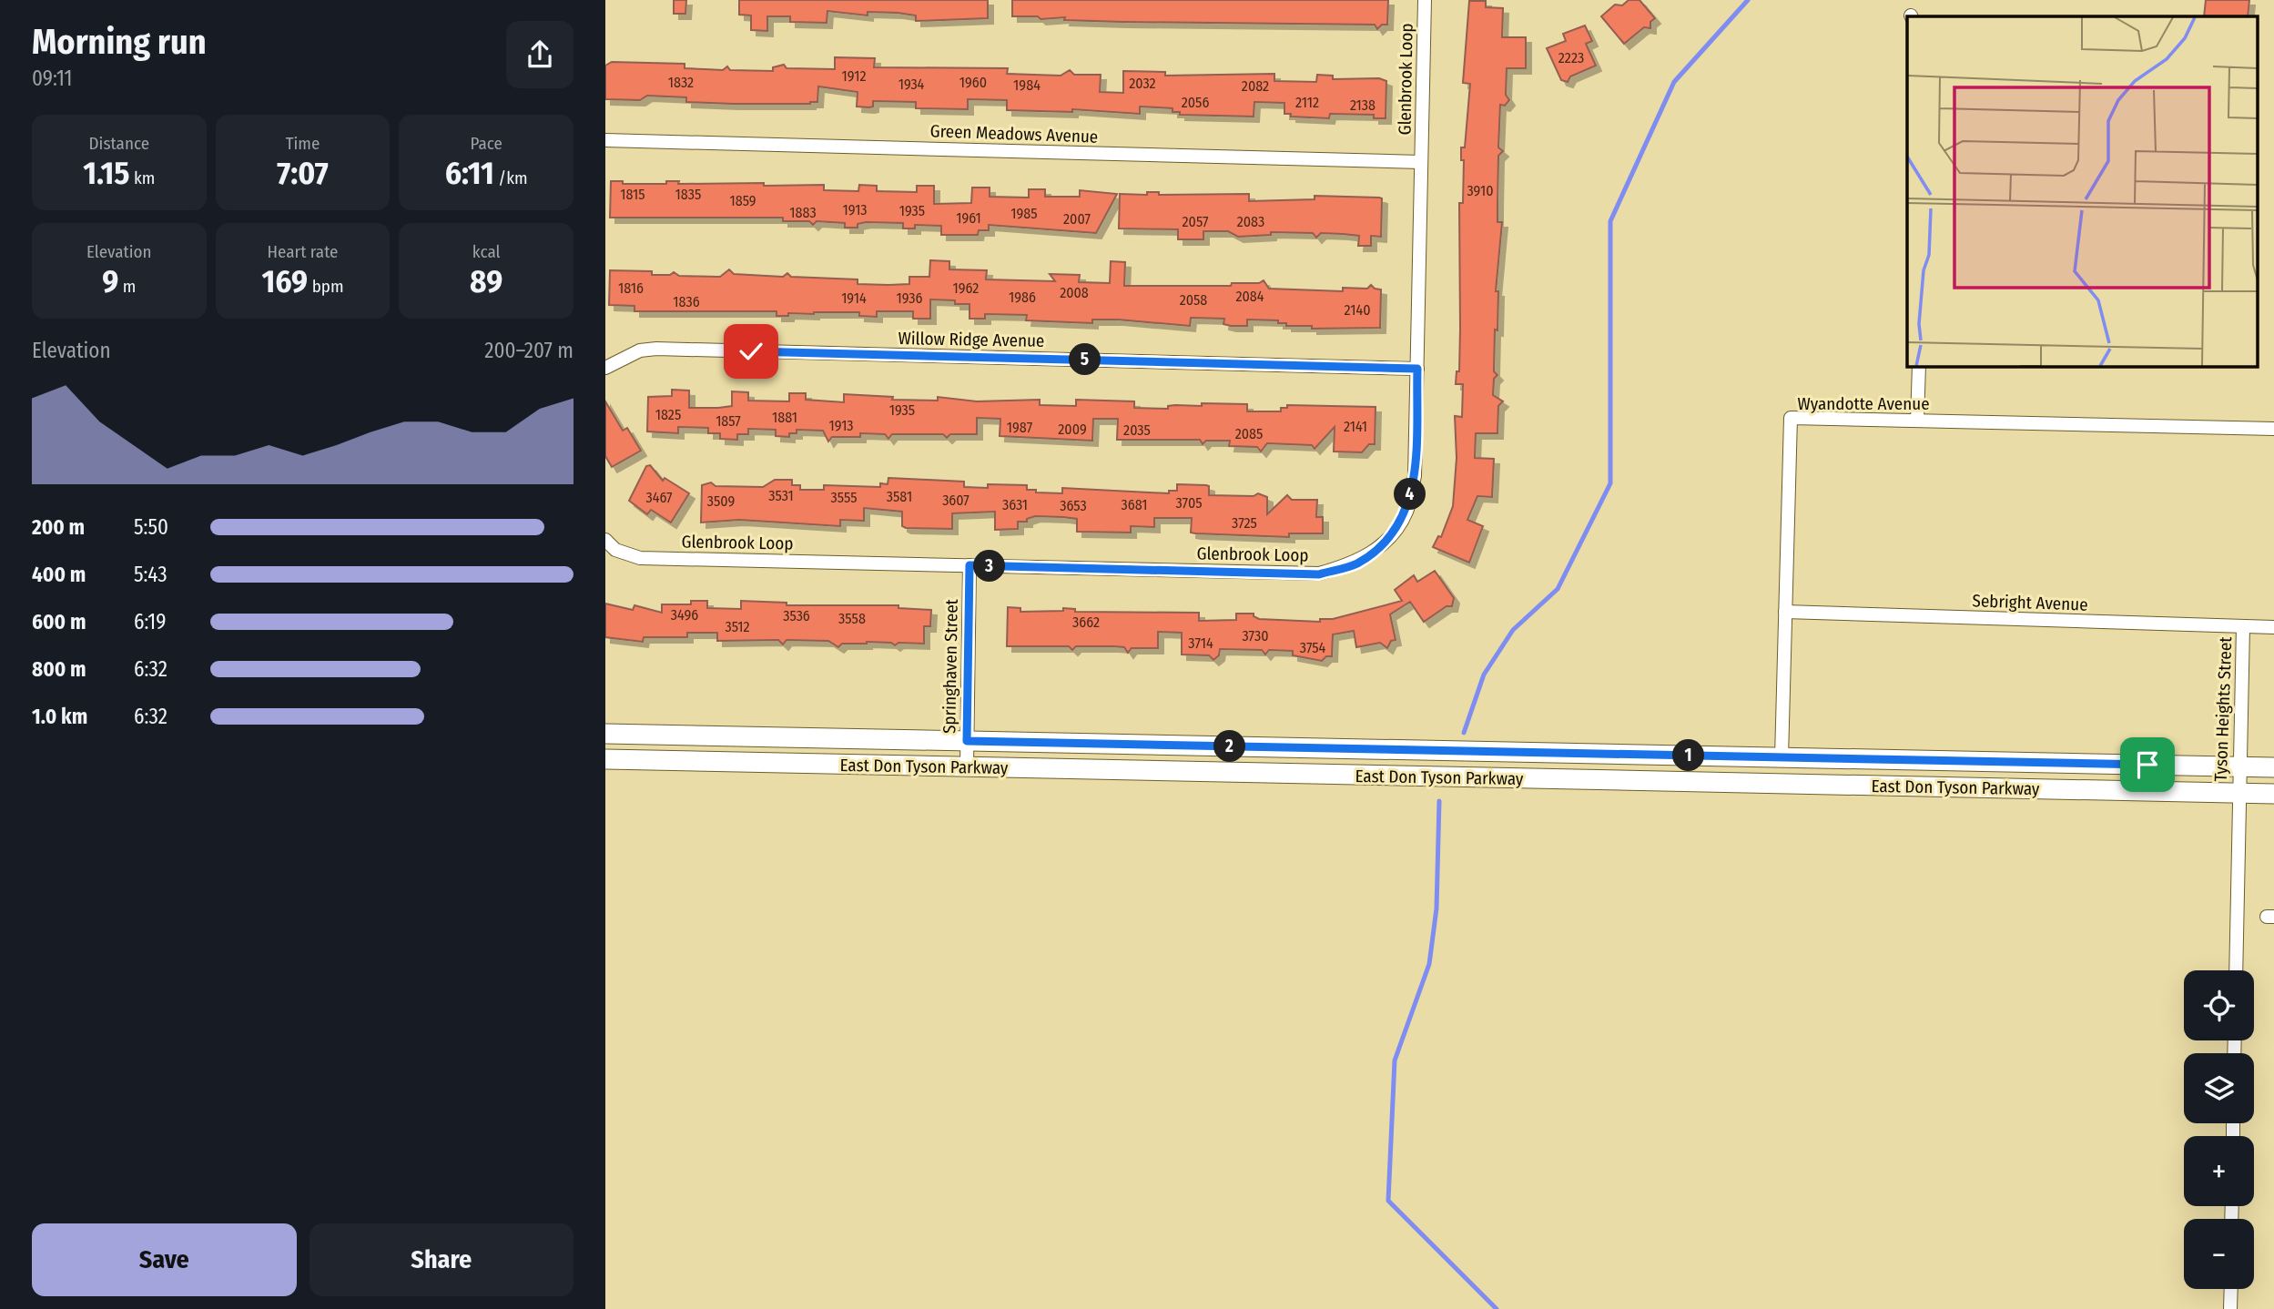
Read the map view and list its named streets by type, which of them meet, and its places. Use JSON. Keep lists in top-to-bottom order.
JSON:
{
  "streets": {
    "main road": ["East Don Tyson Parkway"],
    "street": [
      "Glenbrook Loop",
      "Green Meadows Avenue",
      "Willow Ridge Avenue",
      "Wyandotte Avenue",
      "Sebright Avenue",
      "Springhaven Street",
      "Tyson Heights Street"
    ]
  },
  "crossings": [
    ["Glenbrook Loop", "Green Meadows Avenue"],
    ["Glenbrook Loop", "Willow Ridge Avenue"],
    ["Glenbrook Loop", "Springhaven Street"],
    ["Wyandotte Avenue", "Sebright Avenue"],
    ["Wyandotte Avenue", "East Don Tyson Parkway"],
    ["Sebright Avenue", "Tyson Heights Street"],
    ["Springhaven Street", "East Don Tyson Parkway"],
    ["Tyson Heights Street", "East Don Tyson Parkway"]
  ],
  "house_numbers": [
    "2223",
    "1912",
    "1832",
    "1960",
    "2032",
    "1934",
    "1984",
    "2082",
    "2056",
    "2112",
    "2138",
    "3910",
    "1815",
    "1835",
    "1859",
    "1913",
    "1935",
    "1883",
    "1985",
    "1961",
    "2007",
    "2057",
    "2083",
    "1816",
    "1962",
    "2008",
    "2084",
    "1986",
    "1914",
    "1936",
    "2058",
    "1836",
    "2140",
    "1935",
    "1825",
    "1881",
    "1857",
    "1913",
    "2141",
    "1987",
    "2009",
    "2035",
    "2085",
    "3531",
    "3581",
    "3467",
    "3555",
    "3607",
    "3509",
    "3705",
    "3631",
    "3681",
    "3653",
    "3725",
    "3496",
    "3536",
    "3558",
    "3662",
    "3512",
    "3730",
    "3714",
    "3754"
  ],
  "page": {
    "heading": ["Morning run", "09:11"],
    "stats": [
      ["Distance", "1.15 km"],
      ["Time", "7:07"],
      ["Pace", "6:11 /km"],
      ["Elevation", "9 m"],
      ["Heart rate", "169 bpm"],
      ["kcal", "89"]
    ],
    "chart": ["Elevation", "200–207 m"],
    "pins": [
      "5",
      "4",
      "3",
      "2",
      "1"
    ],
    "list": [
      {
        "name": "200 m",
        "note": "5:50"
      },
      {
        "name": "400 m",
        "note": "5:43"
      },
      {
        "name": "600 m",
        "note": "6:19"
      },
      {
        "name": "800 m",
        "note": "6:32"
      },
      {
        "name": "1.0 km",
        "note": "6:32"
      }
    ],
    "map_buttons": ["+", "−"],
    "buttons": ["Save", "Share"]
  }
}
